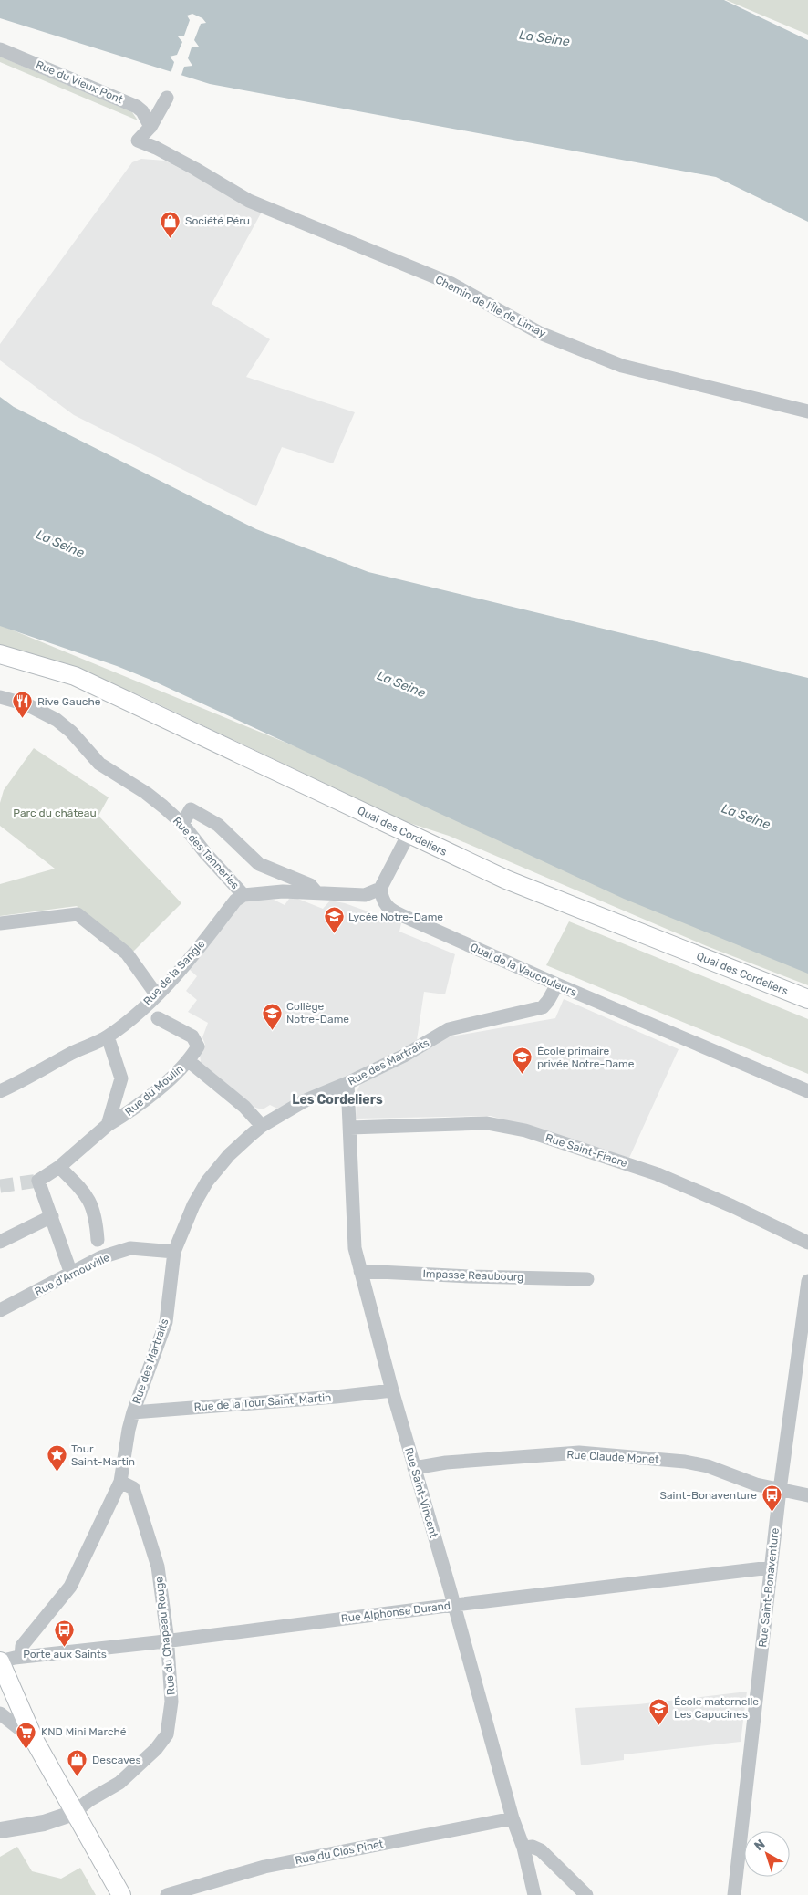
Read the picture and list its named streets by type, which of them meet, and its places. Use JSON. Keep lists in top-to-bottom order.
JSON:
{
  "streets": {
    "main road": ["Quai des Cordeliers"],
    "street": [
      "Rue du Vieux Pont",
      "Chemin de l'Île de Limay",
      "Rue des Tanneries",
      "Quai de la Vaucouleurs",
      "Rue de la Sangle",
      "Rue des Martraits",
      "Rue du Moulin",
      "Rue Saint-Fiacre",
      "Rue d'Arnouville",
      "Impasse Reaubourg",
      "Rue de la Tour Saint-Martin",
      "Rue Claude Monet",
      "Rue Saint-Vincent",
      "Rue Saint-Bonaventure",
      "Rue Alphonse Durand",
      "Rue du Chapeau Rouge",
      "Rue du Clos Pinet"
    ]
  },
  "crossings": [
    ["Rue du Vieux Pont", "Chemin de l'Île de Limay"],
    ["Rue des Tanneries", "Rue de la Sangle"],
    ["Quai de la Vaucouleurs", "Rue des Martraits"],
    ["Rue des Martraits", "Rue d'Arnouville"],
    ["Rue des Martraits", "Rue de la Tour Saint-Martin"],
    ["Rue des Martraits", "Rue Saint-Vincent"],
    ["Rue des Martraits", "Rue Alphonse Durand"],
    ["Rue des Martraits", "Rue du Chapeau Rouge"],
    ["Rue Saint-Fiacre", "Rue Saint-Vincent"],
    ["Impasse Reaubourg", "Rue Saint-Vincent"],
    ["Rue de la Tour Saint-Martin", "Rue Saint-Vincent"],
    ["Rue Claude Monet", "Rue Saint-Vincent"],
    ["Rue Claude Monet", "Rue Saint-Bonaventure"],
    ["Rue Saint-Vincent", "Rue Alphonse Durand"],
    ["Rue Saint-Vincent", "Rue du Clos Pinet"],
    ["Rue Saint-Bonaventure", "Rue Alphonse Durand"],
    ["Rue Alphonse Durand", "Rue du Chapeau Rouge"]
  ],
  "districts": ["Les Cordeliers"],
  "water": ["La Seine"],
  "parks": ["Parc du château"],
  "places": {
    "shop": ["Société Péru", "Descaves"],
    "restaurant": ["Rive Gauche"],
    "school or university": [
      "Lycée Notre-Dame",
      "Collège Notre-Dame",
      "École primaire privée Notre-Dame",
      "École maternelle Les Capucines"
    ],
    "place": ["Tour Saint-Martin"],
    "bus stop": ["Saint-Bonaventure", "Porte aux Saints"],
    "supermarket": ["KND Mini Marché"]
  },
  "north": "top left"
}
